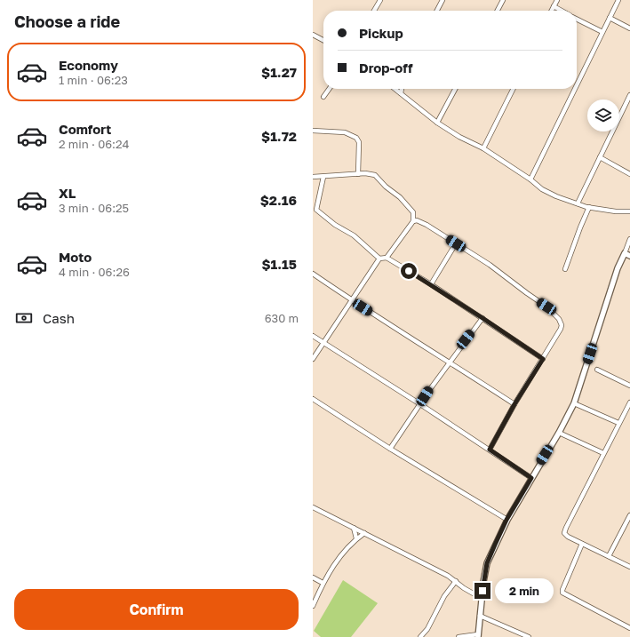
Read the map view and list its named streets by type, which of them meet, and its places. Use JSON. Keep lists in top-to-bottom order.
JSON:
{
  "page": {
    "heading": "Choose a ride",
    "banner": ["Pickup", "Drop-off"],
    "list": [
      {
        "name": "Economy",
        "note": "1 min · 06:23",
        "value": "$1.27"
      },
      {
        "name": "Comfort",
        "note": "2 min · 06:24",
        "value": "$1.72"
      },
      {
        "name": "XL",
        "note": "3 min · 06:25",
        "value": "$2.16"
      },
      {
        "name": "Moto",
        "note": "4 min · 06:26",
        "value": "$1.15"
      }
    ],
    "pay": ["Cash", "630 m"],
    "bubble": "2 min",
    "buttons": "Confirm"
  }
}
